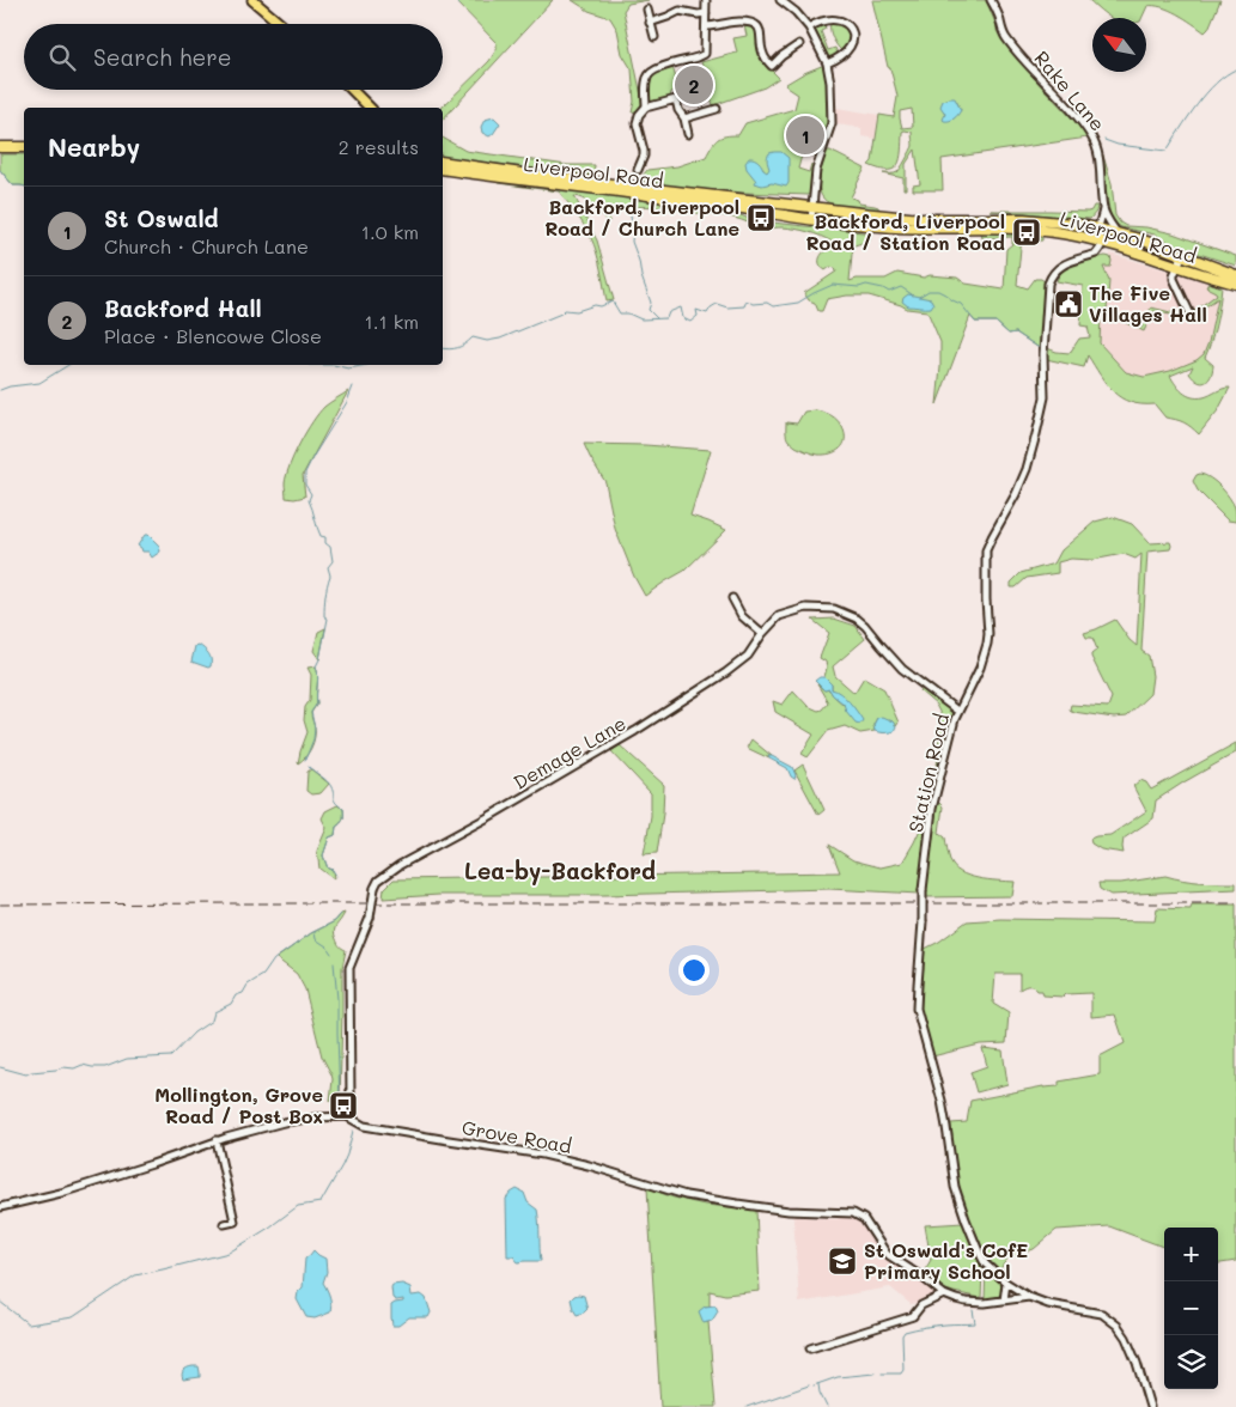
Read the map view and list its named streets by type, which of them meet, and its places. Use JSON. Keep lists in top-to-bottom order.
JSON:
{
  "streets": {
    "highway": ["Liverpool Road"],
    "street": [
      "Rake Lane",
      "Demage Lane",
      "Station Road",
      "Grove Road"
    ]
  },
  "crossings": [
    ["Rake Lane", "Liverpool Road"],
    ["Liverpool Road", "Station Road"],
    ["Demage Lane", "Station Road"],
    ["Demage Lane", "Grove Road"],
    ["Station Road", "Grove Road"]
  ],
  "districts": ["Lea-by-Backford"],
  "places": {
    "bus stop": ["Backford, Liverpool Road / Church Lane", "Backford, Liverpool Road / Station Road", "Mollington, Grove Road / Post Box"],
    "public building": ["The Five Villages Hall"],
    "school or university": ["St Oswald's CofE Primary School"]
  },
  "north": "top left",
  "page": {
    "search": "Search here",
    "pins": ["2", "1"],
    "heading": ["Nearby", "2 results"],
    "list": [
      {
        "mark": "1",
        "name": "St Oswald",
        "note": "Church · Church Lane",
        "value": "1.0 km"
      },
      {
        "mark": "2",
        "name": "Backford Hall",
        "note": "Place · Blencowe Close",
        "value": "1.1 km"
      }
    ],
    "map_buttons": ["+", "−"]
  }
}
